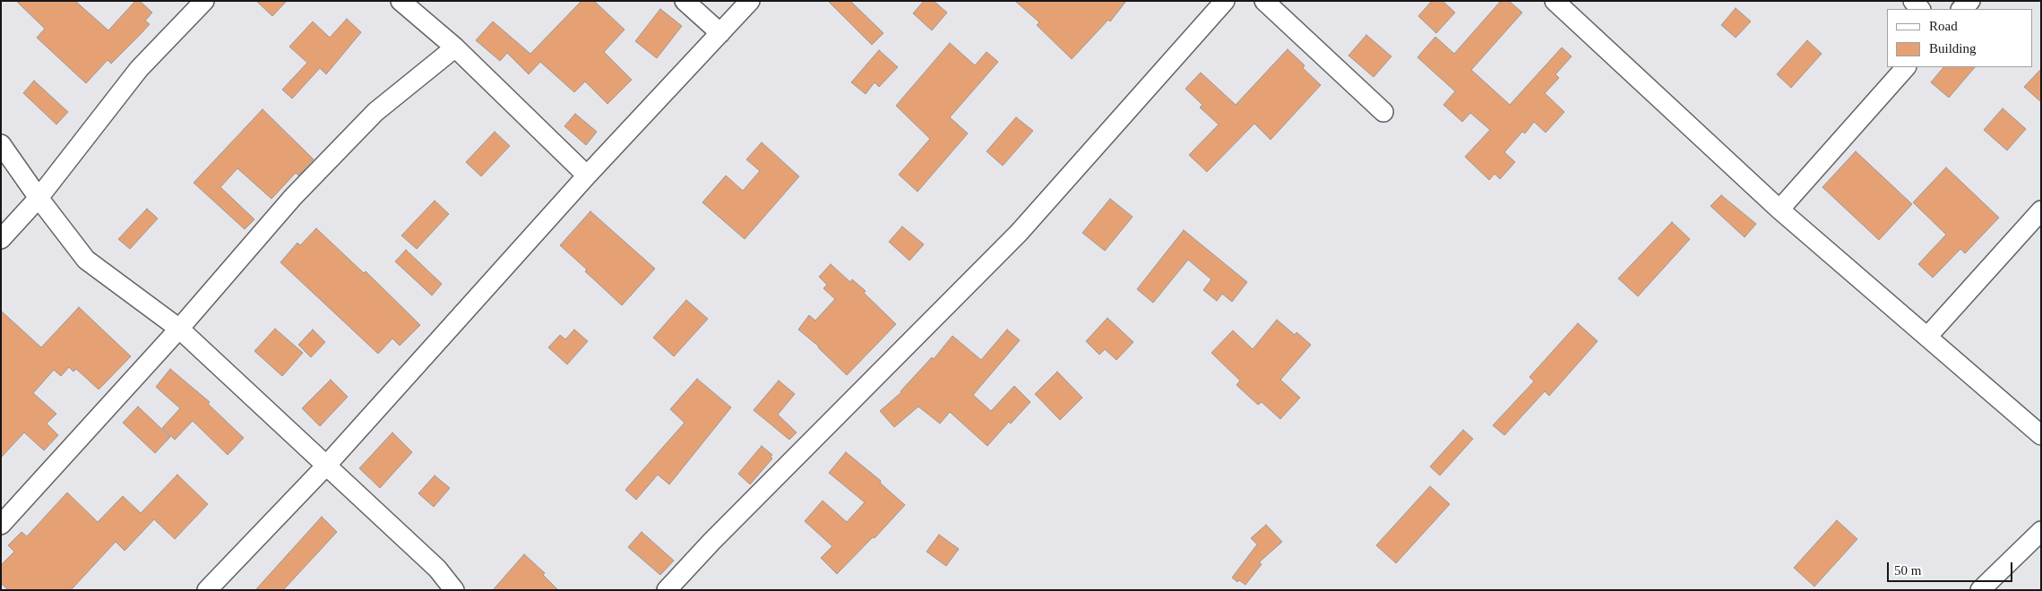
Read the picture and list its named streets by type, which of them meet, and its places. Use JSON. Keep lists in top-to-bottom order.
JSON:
{
  "legend": ["Road", "Building"],
  "scale_bar": "50 m"
}
